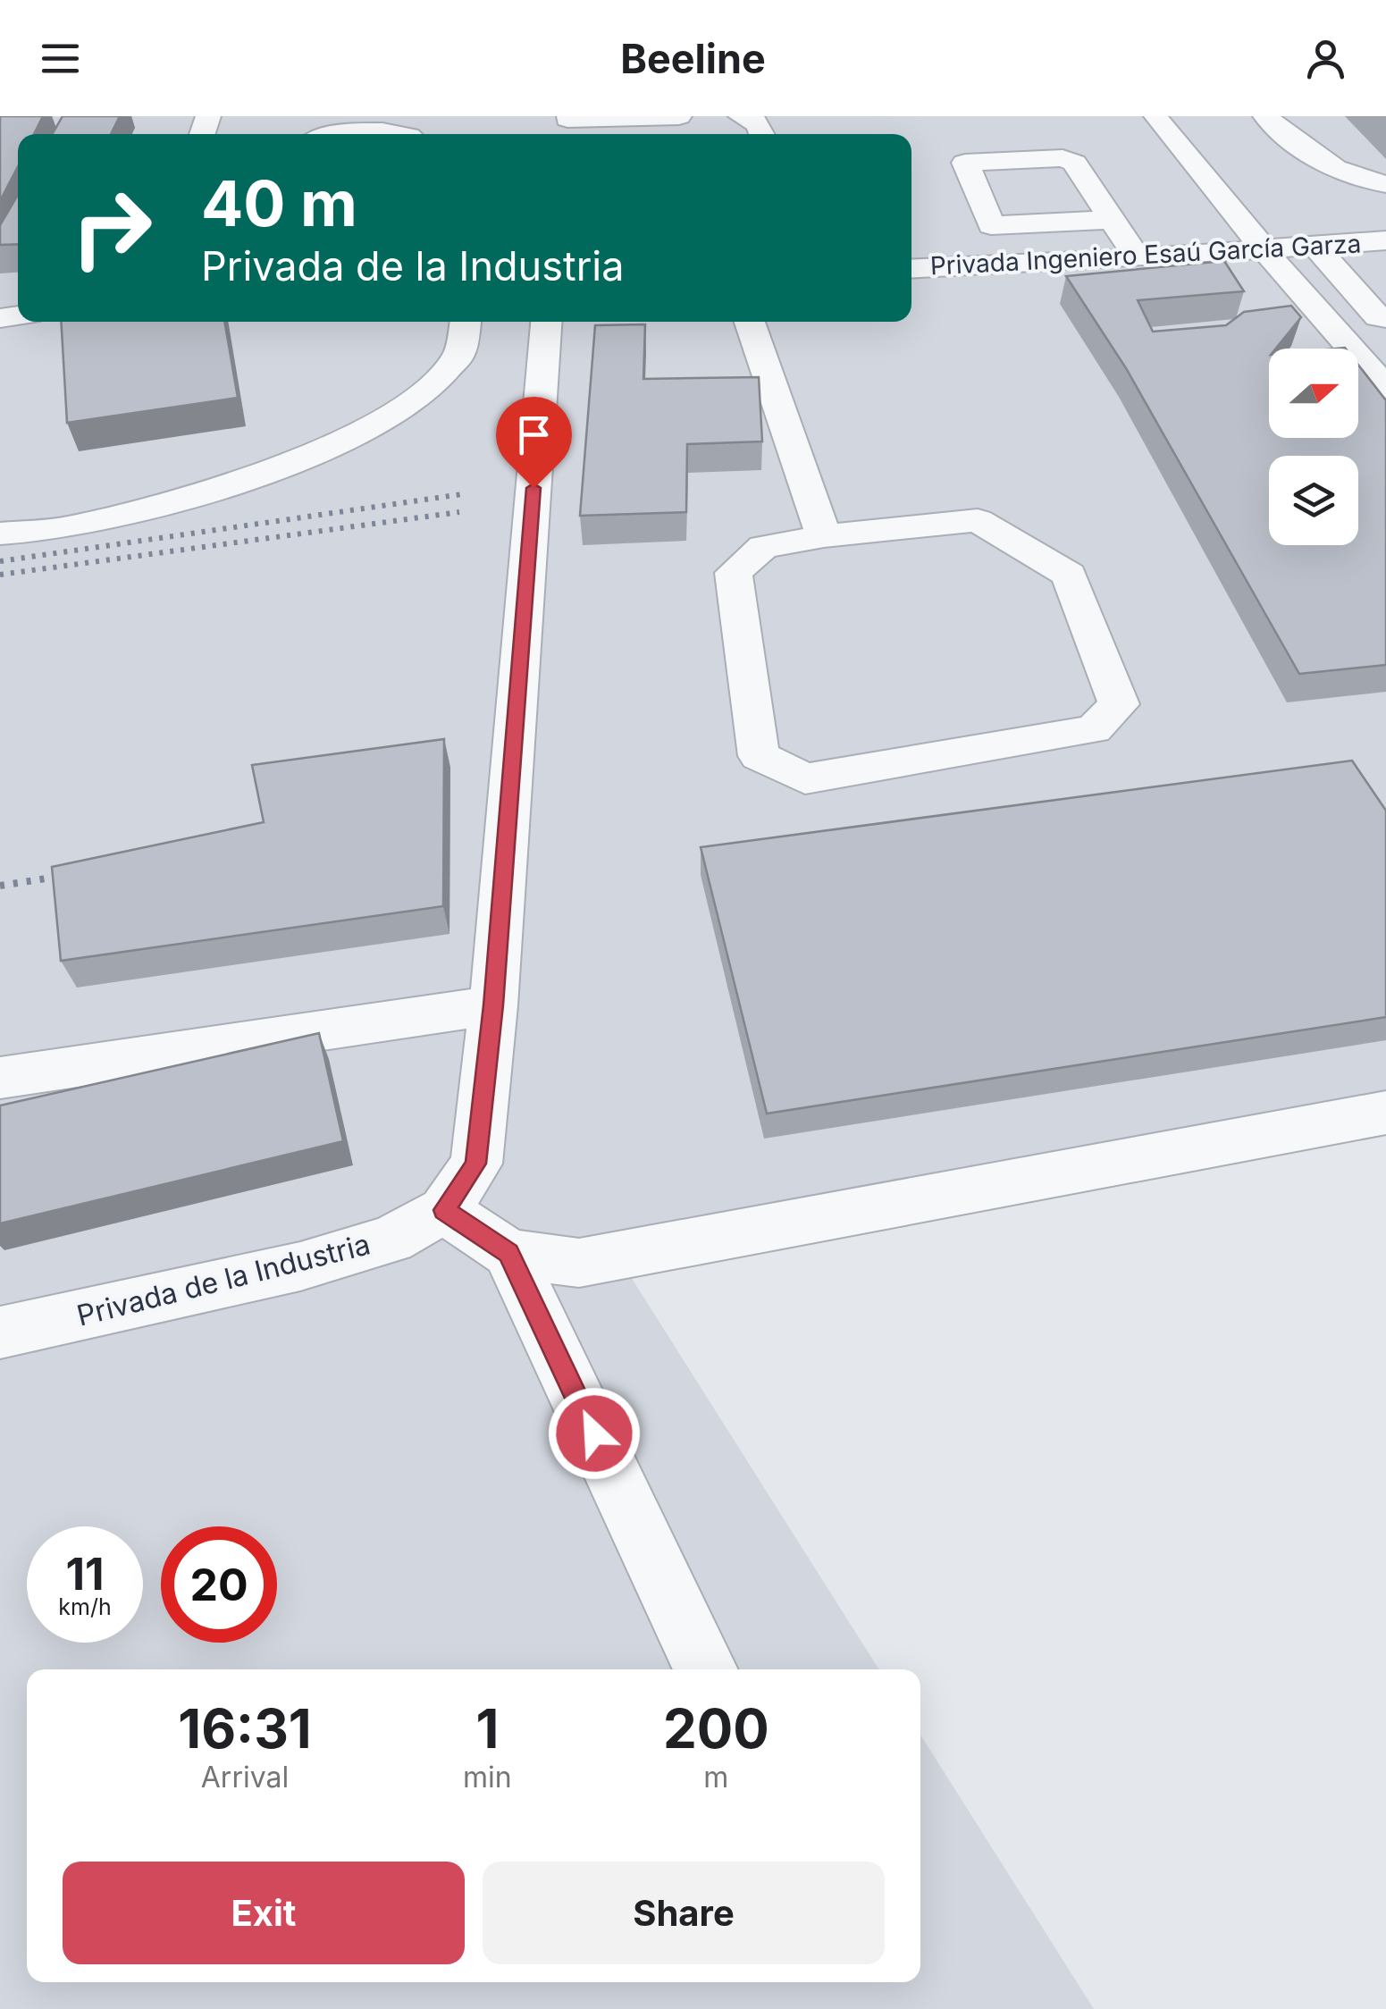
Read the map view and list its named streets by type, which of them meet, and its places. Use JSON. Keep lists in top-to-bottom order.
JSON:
{
  "streets": {
    "street": ["Privada Ingeniero Esaú García Garza", "Privada de la Industria"]
  },
  "north": "right",
  "page": {
    "header": "Beeline",
    "turn": ["40 m", "Privada de la Industria"],
    "speed": "11 km/h",
    "limit": "20",
    "eta": [
      "16:31",
      "Arrival",
      "1",
      "min",
      "200",
      "m"
    ],
    "buttons": ["Exit", "Share"]
  }
}
